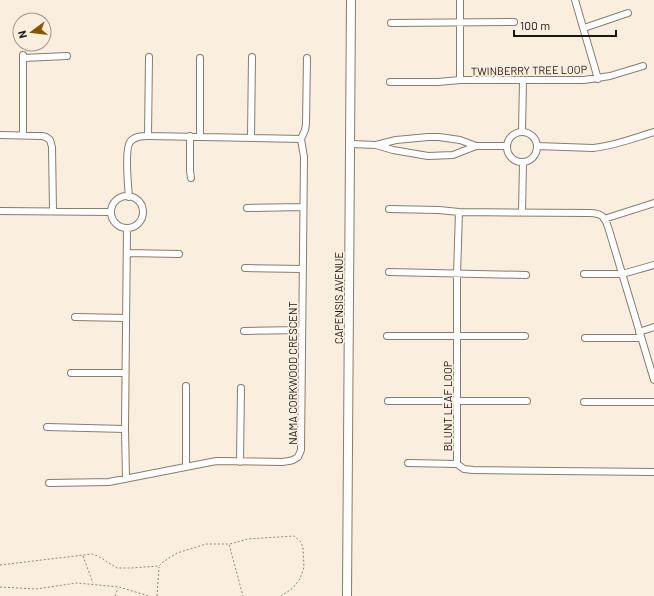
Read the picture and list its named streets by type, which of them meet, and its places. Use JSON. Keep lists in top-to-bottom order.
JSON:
{
  "streets": {
    "street": [
      "TWINBERRY TREE LOOP",
      "CAPENSIS AVENUE",
      "NAMA CORKWOOD CRESCENT",
      "BLUNT LEAF LOOP"
    ]
  },
  "scale_bar": "100 m",
  "north": "left"
}
